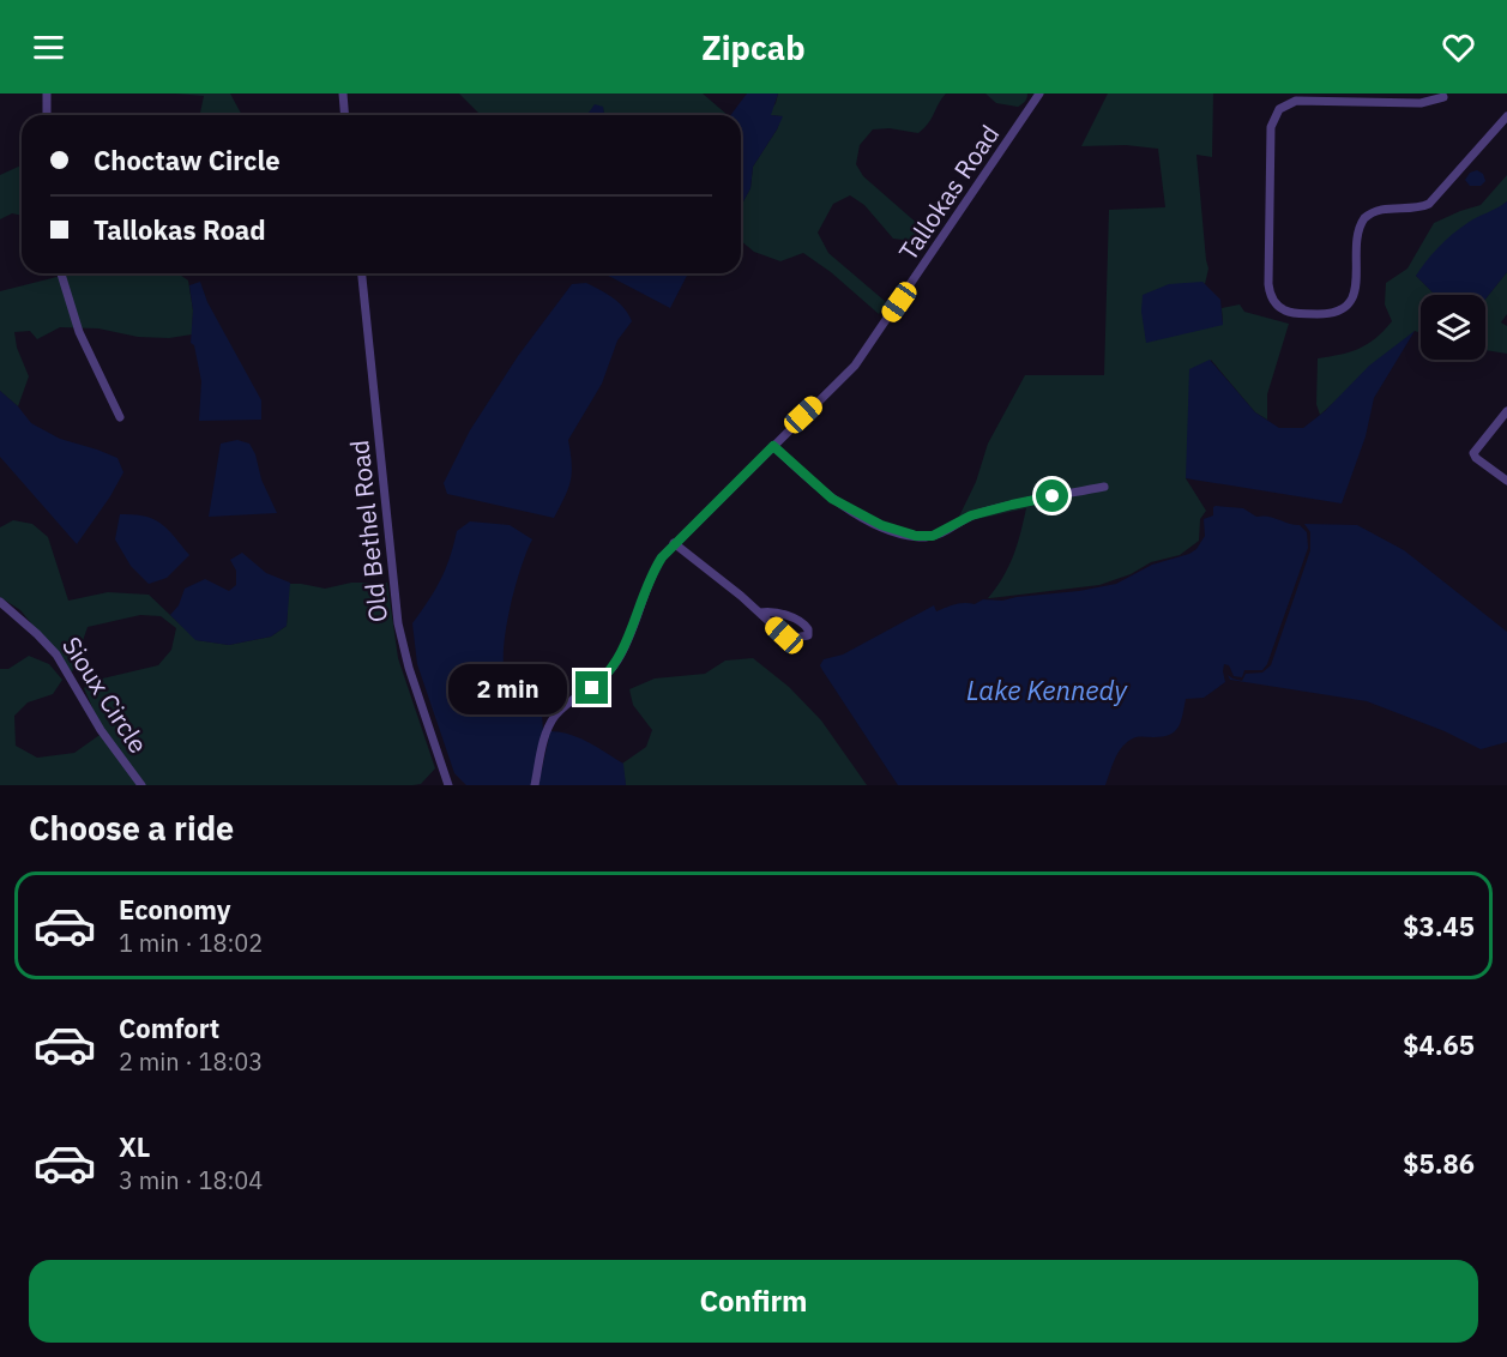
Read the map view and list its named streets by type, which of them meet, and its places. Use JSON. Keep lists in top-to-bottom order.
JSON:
{
  "streets": {
    "street": ["Tallokas Road", "Old Bethel Road", "Sioux Circle"]
  },
  "water": ["Lake Kennedy"],
  "page": {
    "header": "Zipcab",
    "banner": ["Choctaw Circle", "Tallokas Road"],
    "bubble": "2 min",
    "heading": "Choose a ride",
    "list": [
      {
        "name": "Economy",
        "note": "1 min · 18:02",
        "value": "$3.45"
      },
      {
        "name": "Comfort",
        "note": "2 min · 18:03",
        "value": "$4.65"
      },
      {
        "name": "XL",
        "note": "3 min · 18:04",
        "value": "$5.86"
      }
    ],
    "buttons": "Confirm"
  }
}
